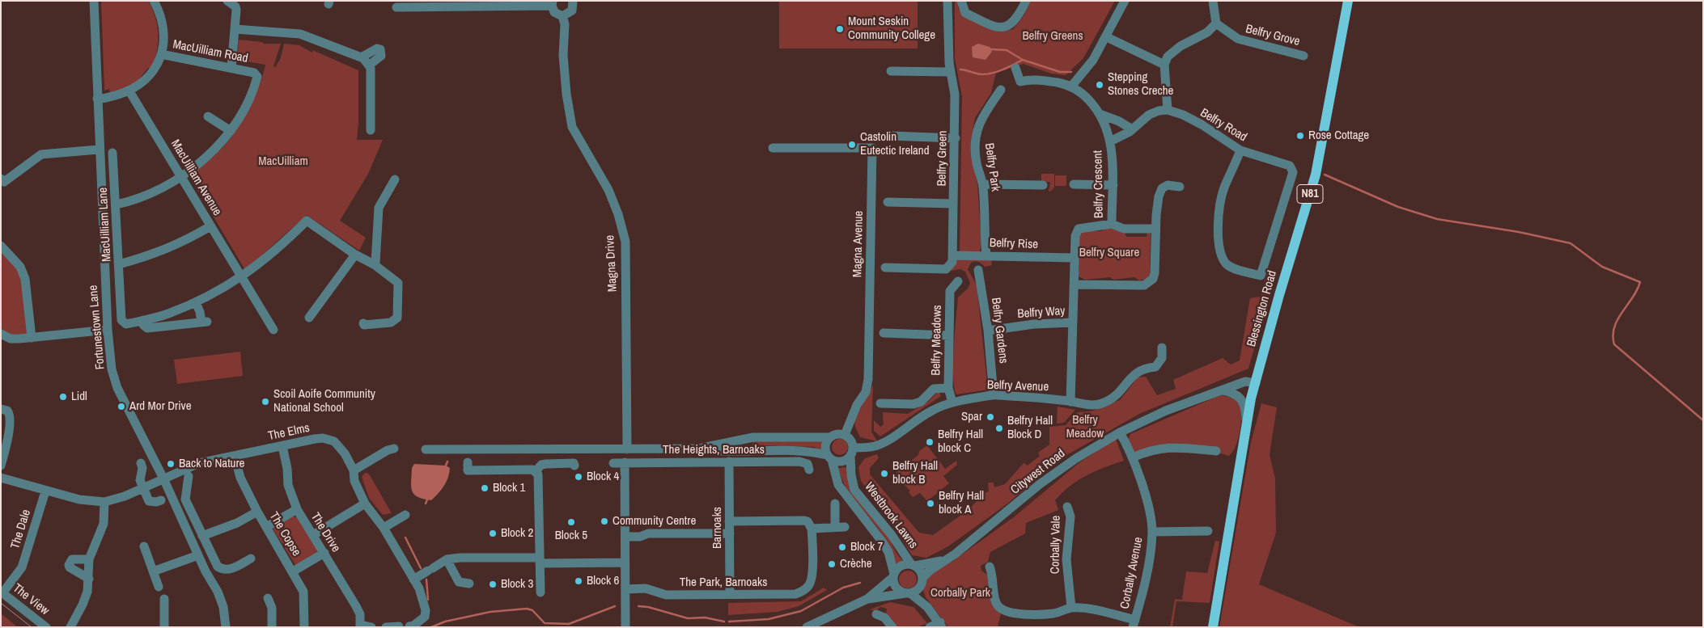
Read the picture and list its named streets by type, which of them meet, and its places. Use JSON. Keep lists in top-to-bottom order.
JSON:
{
  "streets": {
    "main road": ["N81", "Blessington Road"],
    "street": [
      "Belfry Grove",
      "MacUilliam Road",
      "Belfry Road",
      "Belfry Green",
      "Belfry Park",
      "MacUilliam Avenue",
      "Belfry Crescent",
      "MacUilliam Lane",
      "Magna Avenue",
      "Belfry Rise",
      "Magna Drive",
      "Belfry Way",
      "Fortunestown Lane",
      "Belfry Gardens",
      "Belfry Meadows",
      "Belfry Avenue",
      "The Elms",
      "The Heights, Barnoaks",
      "Citywest Road",
      "Westbrook Lawns",
      "Barnoaks",
      "The Dale",
      "The Drive",
      "The Copse",
      "Corbally Vale",
      "Corbally Avenue",
      "The Park, Barnoaks",
      "The View"
    ]
  },
  "crossings": [
    ["Belfry Green", "Belfry Rise"],
    ["Belfry Park", "Belfry Rise"],
    ["Magna Avenue", "Belfry Avenue"],
    ["Magna Avenue", "Westbrook Lawns"],
    ["Blessington Road", "Citywest Road"],
    ["Belfry Way", "Belfry Gardens"],
    ["Fortunestown Lane", "The Elms"],
    ["Belfry Gardens", "Belfry Avenue"],
    ["Belfry Meadows", "Belfry Avenue"],
    ["Belfry Avenue", "Westbrook Lawns"],
    ["The Elms", "The Drive"],
    ["The Elms", "The Copse"],
    ["The Heights, Barnoaks", "Barnoaks"],
    ["Citywest Road", "Westbrook Lawns"],
    ["Citywest Road", "Corbally Avenue"],
    ["Barnoaks", "The Park, Barnoaks"],
    ["The Dale", "The View"]
  ],
  "parks": [
    "Belfry Greens",
    "MacUilliam",
    "Belfry Square",
    "Belfry Meadow",
    "Corbally Park"
  ],
  "places": [
    "Mount Seskin Community College",
    "Stepping Stones Creche",
    "Rose Cottage",
    "Castolin Eutectic Ireland",
    "Lidl",
    "Scoil Aoife Community National School",
    "Ard Mor Drive",
    "Spar",
    "Belfry Hall Block D",
    "Belfry Hall block C",
    "Back to Nature",
    "Belfry Hall block B",
    "Block 4",
    "Block 1",
    "Belfry Hall block A",
    "Community Centre",
    "Block 5",
    "Block 2",
    "Block 7",
    "Crèche",
    "Block 6",
    "Block 3"
  ]
}
